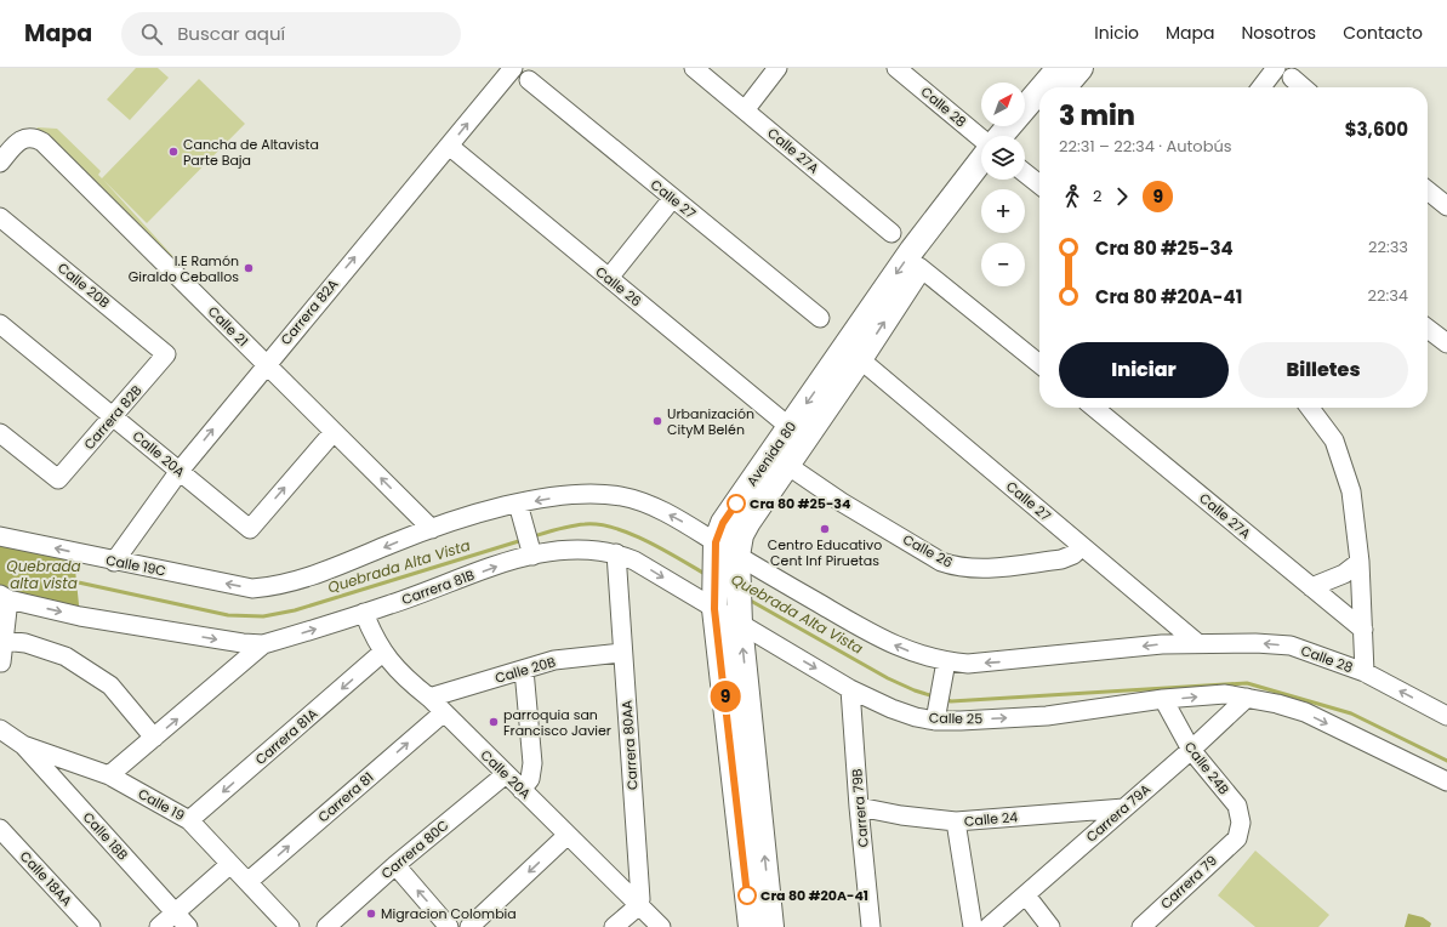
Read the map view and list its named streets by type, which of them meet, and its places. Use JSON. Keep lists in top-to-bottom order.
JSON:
{
  "streets": {
    "main road": ["Avenida 80"],
    "street": [
      "Calle 28",
      "Calle 27A",
      "Calle 27",
      "Calle 20B",
      "Calle 26",
      "Carrera 82A",
      "Calle 21",
      "Carrera 82B",
      "Calle 20A",
      "Calle 19C",
      "Carrera 81B",
      "Calle 25",
      "Carrera 81A",
      "Carrera 80AA",
      "Calle 24B",
      "Carrera 81",
      "Calle 19",
      "Carrera 79B",
      "Carrera 79A",
      "Calle 24",
      "Calle 18B",
      "Carrera 80C",
      "Calle 18AA",
      "Carrera 79"
    ]
  },
  "crossings": [
    ["Calle 28", "Calle 27"],
    ["Calle 27", "Calle 26"],
    ["Calle 27", "Avenida 80"],
    ["Calle 20B", "Carrera 82B"],
    ["Calle 20B", "Calle 20A"],
    ["Calle 20B", "Carrera 80AA"],
    ["Calle 26", "Carrera 82A"],
    ["Calle 26", "Avenida 80"],
    ["Carrera 82A", "Calle 21"],
    ["Carrera 82A", "Calle 20A"],
    ["Carrera 82A", "Calle 19C"],
    ["Calle 21", "Calle 20A"],
    ["Calle 21", "Calle 19C"],
    ["Carrera 82B", "Calle 20A"],
    ["Calle 20A", "Carrera 81B"],
    ["Calle 20A", "Carrera 81A"],
    ["Calle 20A", "Carrera 80AA"],
    ["Calle 20A", "Carrera 81"],
    ["Calle 20A", "Carrera 80C"],
    ["Avenida 80", "Calle 25"],
    ["Carrera 81B", "Calle 25"],
    ["Carrera 81B", "Carrera 80AA"],
    ["Calle 25", "Carrera 80AA"],
    ["Calle 25", "Calle 24B"],
    ["Calle 25", "Carrera 79B"],
    ["Calle 25", "Carrera 79A"],
    ["Carrera 81A", "Calle 19"],
    ["Calle 24B", "Carrera 79A"],
    ["Calle 24B", "Carrera 79"],
    ["Carrera 81", "Calle 19"],
    ["Calle 19", "Calle 18B"],
    ["Carrera 79B", "Calle 24"],
    ["Carrera 79A", "Calle 24"]
  ],
  "one_way": [
    "Calle 28",
    "Carrera 82A",
    "Carrera 81B",
    "Carrera 81"
  ],
  "water": ["Quebrada alta vista", "Quebrada Alta Vista"],
  "places": [
    "Cancha de Altavista Parte Baja",
    "I.E Ramón Giraldo Ceballos",
    "Urbanización CityM Belén",
    "Cra 80 #25-34",
    "Centro Educativo Cent Inf Piruetas",
    "parroquia san Francisco Javier",
    "Cra 80 #20A-41",
    "Migracion Colombia"
  ],
  "lines": ["bus line 9"],
  "north": "top right",
  "page": {
    "header": "Mapa",
    "search": "Buscar aquí",
    "nav": [
      "Inicio",
      "Mapa",
      "Nosotros",
      "Contacto"
    ],
    "on_map": "9",
    "map_buttons": ["+", "−"],
    "heading": ["3 min", "22:31 – 22:34 · Autobús", "$3,600"],
    "legs": ["2", "9"],
    "list": [
      {
        "name": "Cra 80 #25-34",
        "value": "22:33"
      },
      {
        "name": "Cra 80 #20A-41",
        "value": "22:34"
      }
    ],
    "buttons": ["Iniciar", "Billetes"]
  }
}
